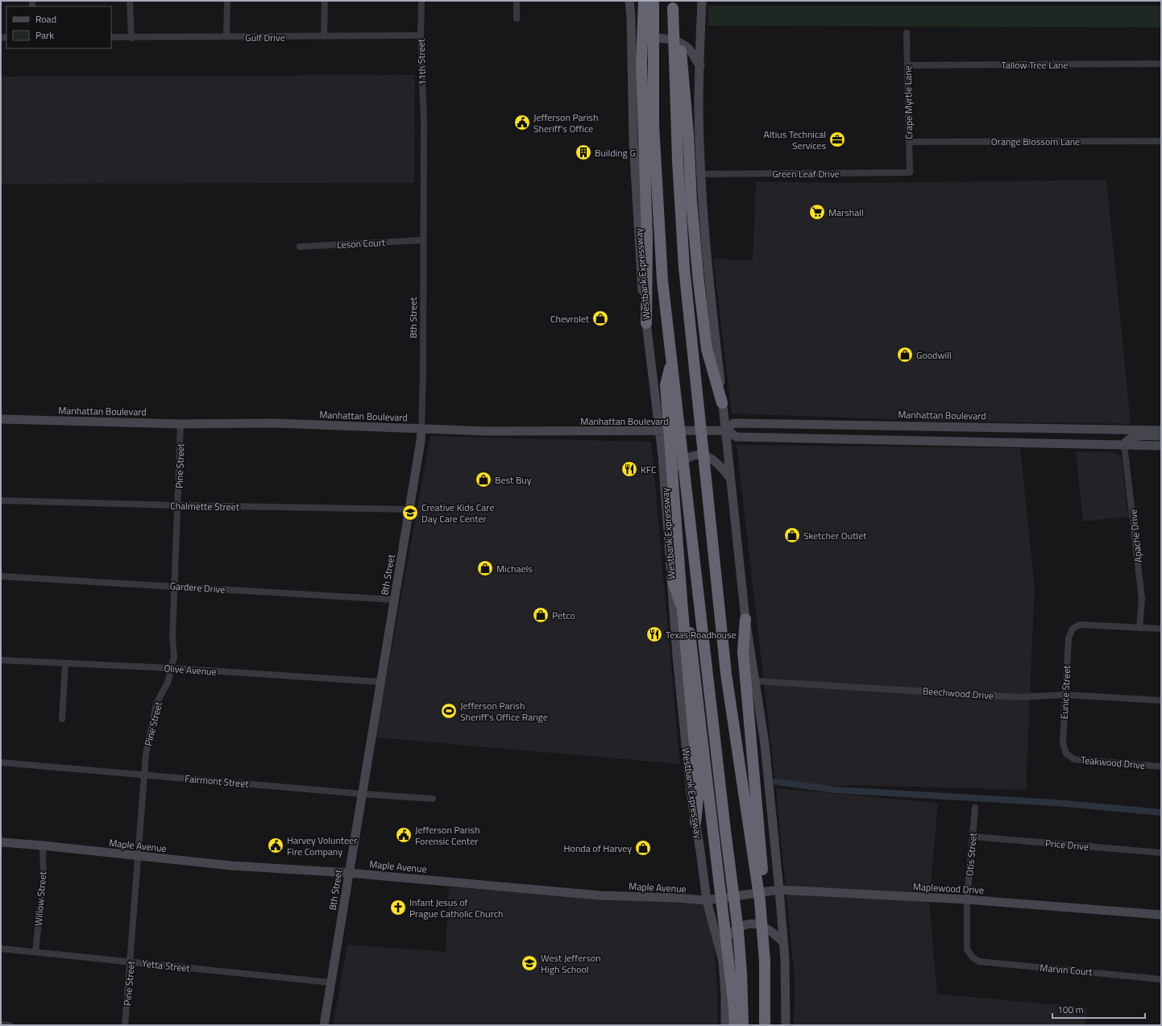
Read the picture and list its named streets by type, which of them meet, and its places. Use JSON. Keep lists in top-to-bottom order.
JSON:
{
  "streets": {
    "highway": ["Westbank Expressway"],
    "street": [
      "Gulf Drive",
      "11th Street",
      "Tallow Tree Lane",
      "Crape Myrtle Lane",
      "Orange Blossom Lane",
      "Green Leaf Drive",
      "Leson Court",
      "8th Street",
      "Manhattan Boulevard",
      "Pine Street",
      "Chalmette Street",
      "Apache Drive",
      "Gardere Drive",
      "Olive Avenue",
      "Eunice Street",
      "Beechwood Drive",
      "Teakwood Drive",
      "Fairmont Street",
      "Price Drive",
      "Maple Avenue",
      "Otis Street",
      "Maplewood Drive",
      "Willow Street",
      "Yetta Street",
      "Marvin Court"
    ]
  },
  "crossings": [
    ["Gulf Drive", "11th Street"],
    ["11th Street", "8th Street"],
    ["Tallow Tree Lane", "Crape Myrtle Lane"],
    ["Crape Myrtle Lane", "Orange Blossom Lane"],
    ["Crape Myrtle Lane", "Green Leaf Drive"],
    ["Leson Court", "8th Street"],
    ["Westbank Expressway", "Manhattan Boulevard"],
    ["Westbank Expressway", "Maple Avenue"],
    ["8th Street", "Manhattan Boulevard"],
    ["8th Street", "Chalmette Street"],
    ["8th Street", "Gardere Drive"],
    ["8th Street", "Olive Avenue"],
    ["8th Street", "Fairmont Street"],
    ["8th Street", "Maple Avenue"],
    ["8th Street", "Yetta Street"],
    ["Manhattan Boulevard", "Pine Street"],
    ["Manhattan Boulevard", "Apache Drive"],
    ["Pine Street", "Chalmette Street"],
    ["Pine Street", "Gardere Drive"],
    ["Pine Street", "Olive Avenue"],
    ["Pine Street", "Fairmont Street"],
    ["Pine Street", "Maple Avenue"],
    ["Pine Street", "Yetta Street"],
    ["Apache Drive", "Eunice Street"],
    ["Eunice Street", "Beechwood Drive"],
    ["Eunice Street", "Teakwood Drive"],
    ["Price Drive", "Otis Street"],
    ["Maple Avenue", "Maplewood Drive"],
    ["Maple Avenue", "Willow Street"],
    ["Otis Street", "Maplewood Drive"],
    ["Otis Street", "Marvin Court"],
    ["Willow Street", "Yetta Street"]
  ],
  "places": {
    "public building": ["Jefferson Parish Sheriff's Office", "Jefferson Parish Forensic Center", "Harvey Volunteer Fire Company"],
    "office": ["Altius Technical Services"],
    "building": ["Building G"],
    "supermarket": ["Marshall"],
    "shop": [
      "Chevrolet",
      "Goodwill",
      "Best Buy",
      "Sketcher Outlet",
      "Michaels",
      "Petco",
      "Honda of Harvey"
    ],
    "restaurant": ["KFC", "Texas Roadhouse"],
    "school or university": ["Creative Kids Care Day Care Center", "West Jefferson High School"],
    "sports": ["Jefferson Parish Sheriff's Office Range"],
    "church": ["Infant Jesus of Prague Catholic Church"]
  },
  "legend": ["Road", "Park"],
  "scale_bar": "100 m"
}
